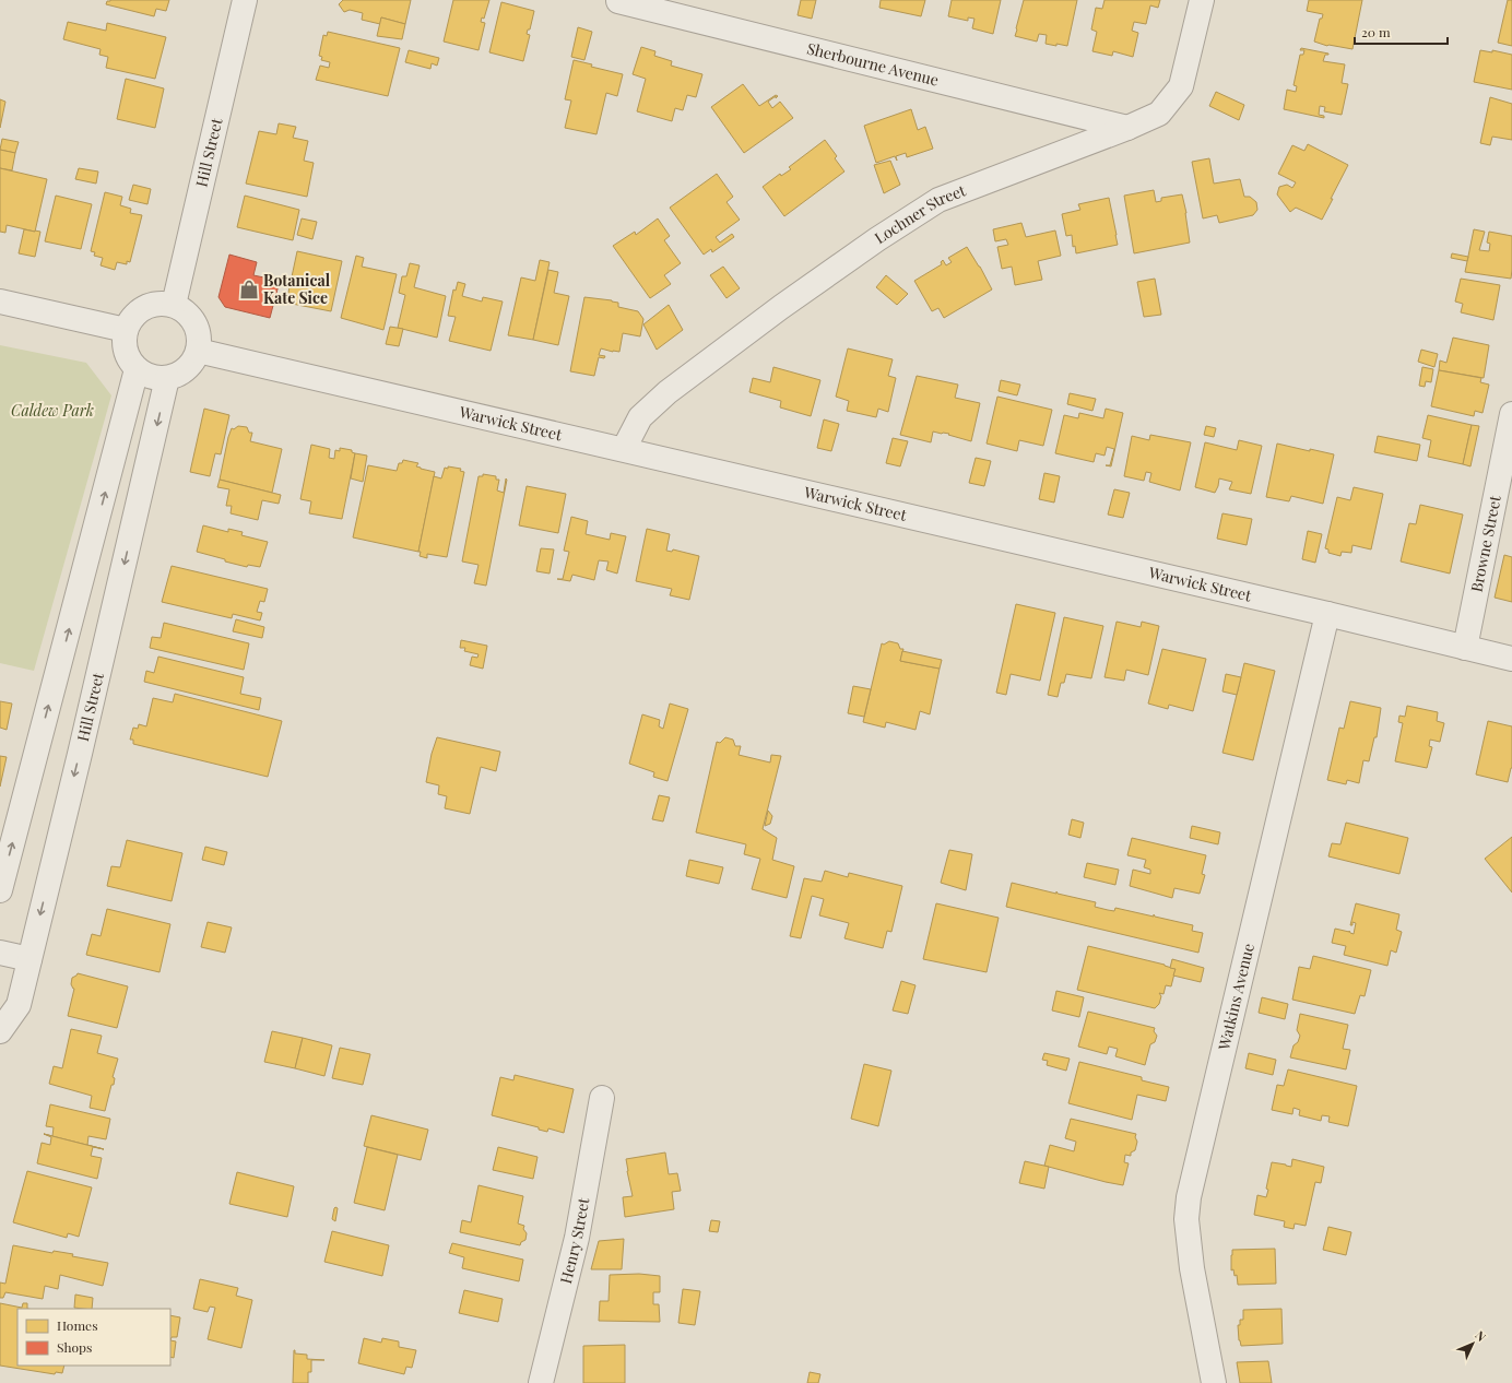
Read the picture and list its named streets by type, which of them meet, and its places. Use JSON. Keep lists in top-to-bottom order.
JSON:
{
  "streets": {
    "street": [
      "Sherbourne Avenue",
      "Hill Street",
      "Lochner Street",
      "Warwick Street",
      "Browne Street",
      "Watkins Avenue",
      "Henry Street"
    ]
  },
  "crossings": [
    ["Sherbourne Avenue", "Lochner Street"],
    ["Hill Street", "Warwick Street"],
    ["Lochner Street", "Warwick Street"],
    ["Warwick Street", "Browne Street"],
    ["Warwick Street", "Watkins Avenue"]
  ],
  "parks": ["Caldew Park"],
  "places": {
    "shop": ["Botanical Kate Sice"]
  },
  "legend": ["Homes", "Shops"],
  "scale_bar": "20 m",
  "north": "top right"
}
